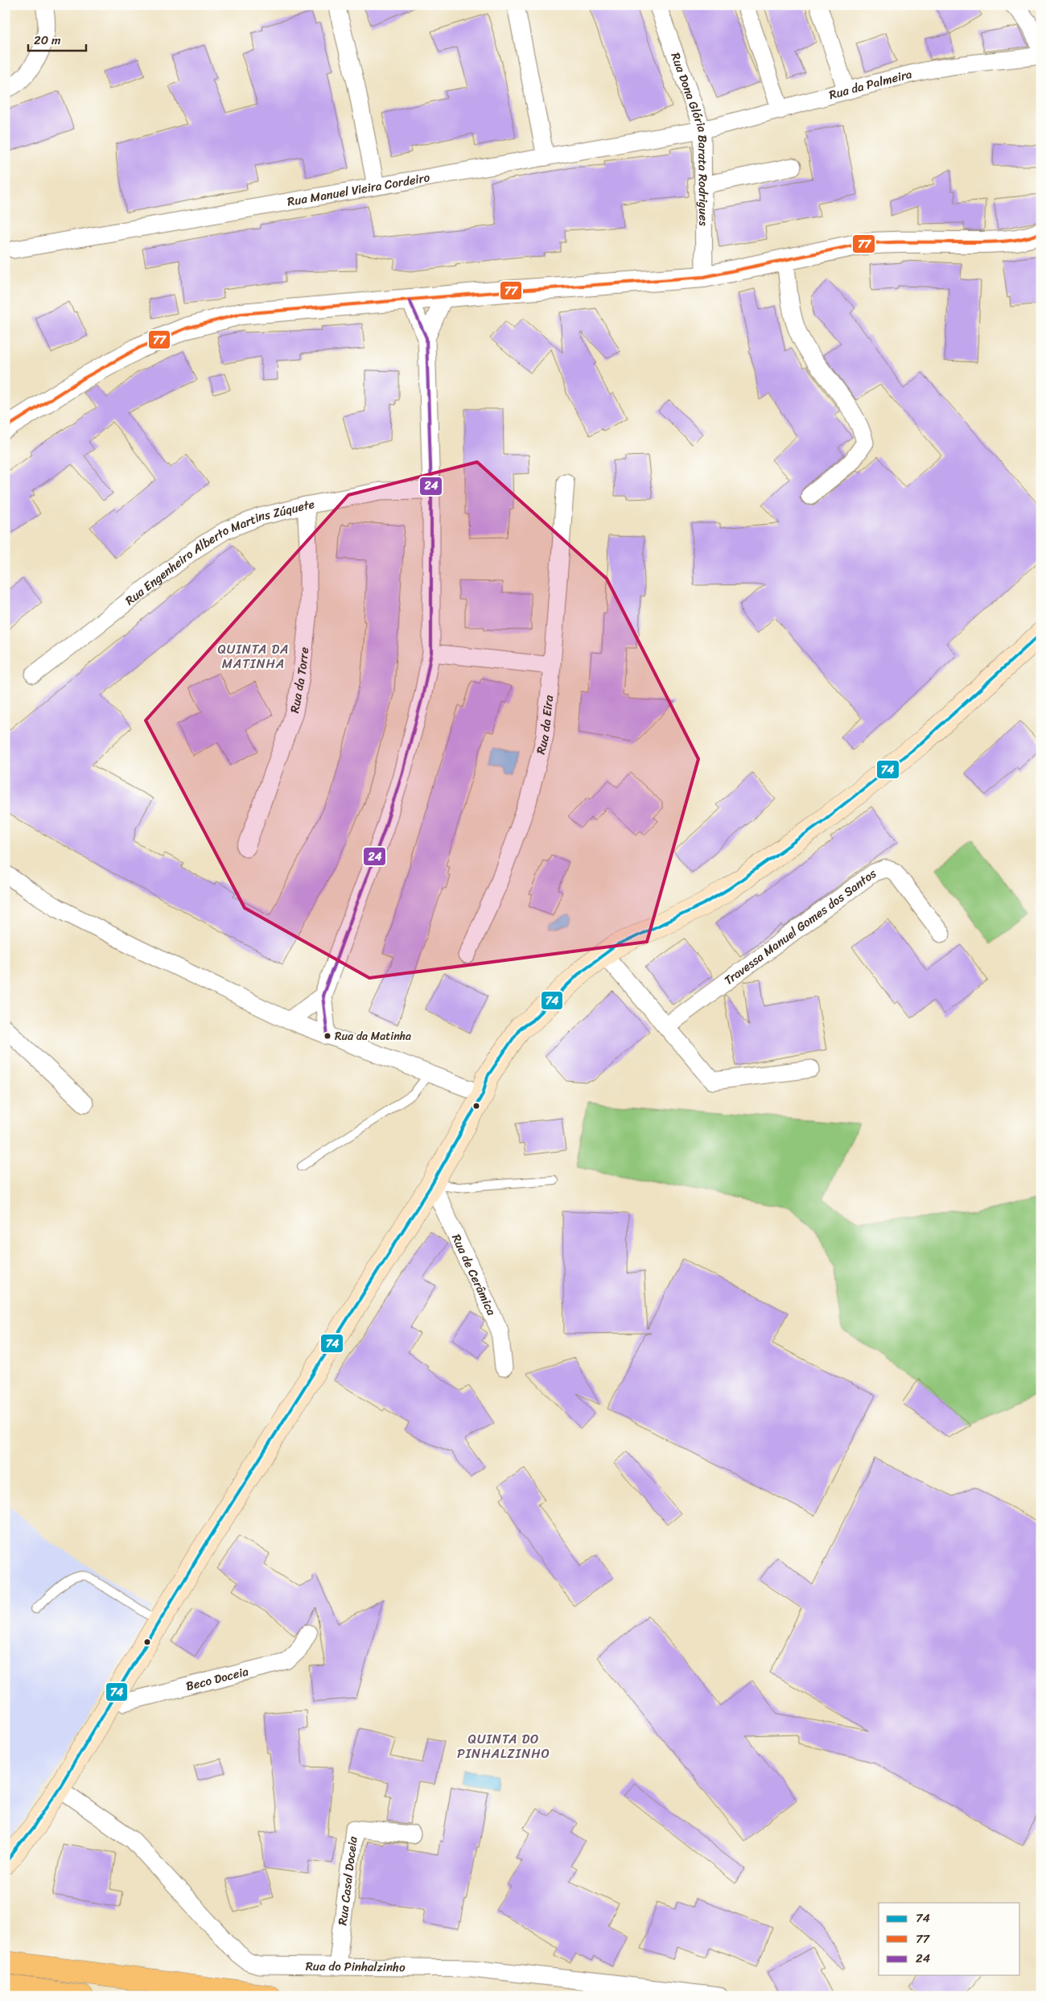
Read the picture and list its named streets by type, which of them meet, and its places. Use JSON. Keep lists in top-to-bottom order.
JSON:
{
  "streets": {
    "street": [
      "Rua da Palmeira",
      "Rua Dona Glória Barata Rodrigues",
      "Rua Manuel Vieira Cordeiro",
      "Rua Engenheiro Alberto Martins Zúquete",
      "Rua da Torre",
      "Rua da Eira",
      "Travessa Manuel Gomes dos Santos",
      "Rua de Cerâmica",
      "Beco Doceia",
      "Rua Casal Doceia",
      "Rua do Pinhalzinho"
    ]
  },
  "crossings": [
    ["Rua da Palmeira", "Rua Dona Glória Barata Rodrigues"],
    ["Rua da Palmeira", "Rua Manuel Vieira Cordeiro"],
    ["Rua Dona Glória Barata Rodrigues", "Rua Manuel Vieira Cordeiro"],
    ["Rua Engenheiro Alberto Martins Zúquete", "Rua da Torre"],
    ["Rua Casal Doceia", "Rua do Pinhalzinho"]
  ],
  "districts": ["QUINTA DA MATINHA", "QUINTA DO PINHALZINHO"],
  "places": ["Rua da Matinha"],
  "lines": ["transit line 77", "transit line 24", "transit line 74"],
  "legend": ["74", "77", "24"],
  "scale_bar": "20 m"
}
